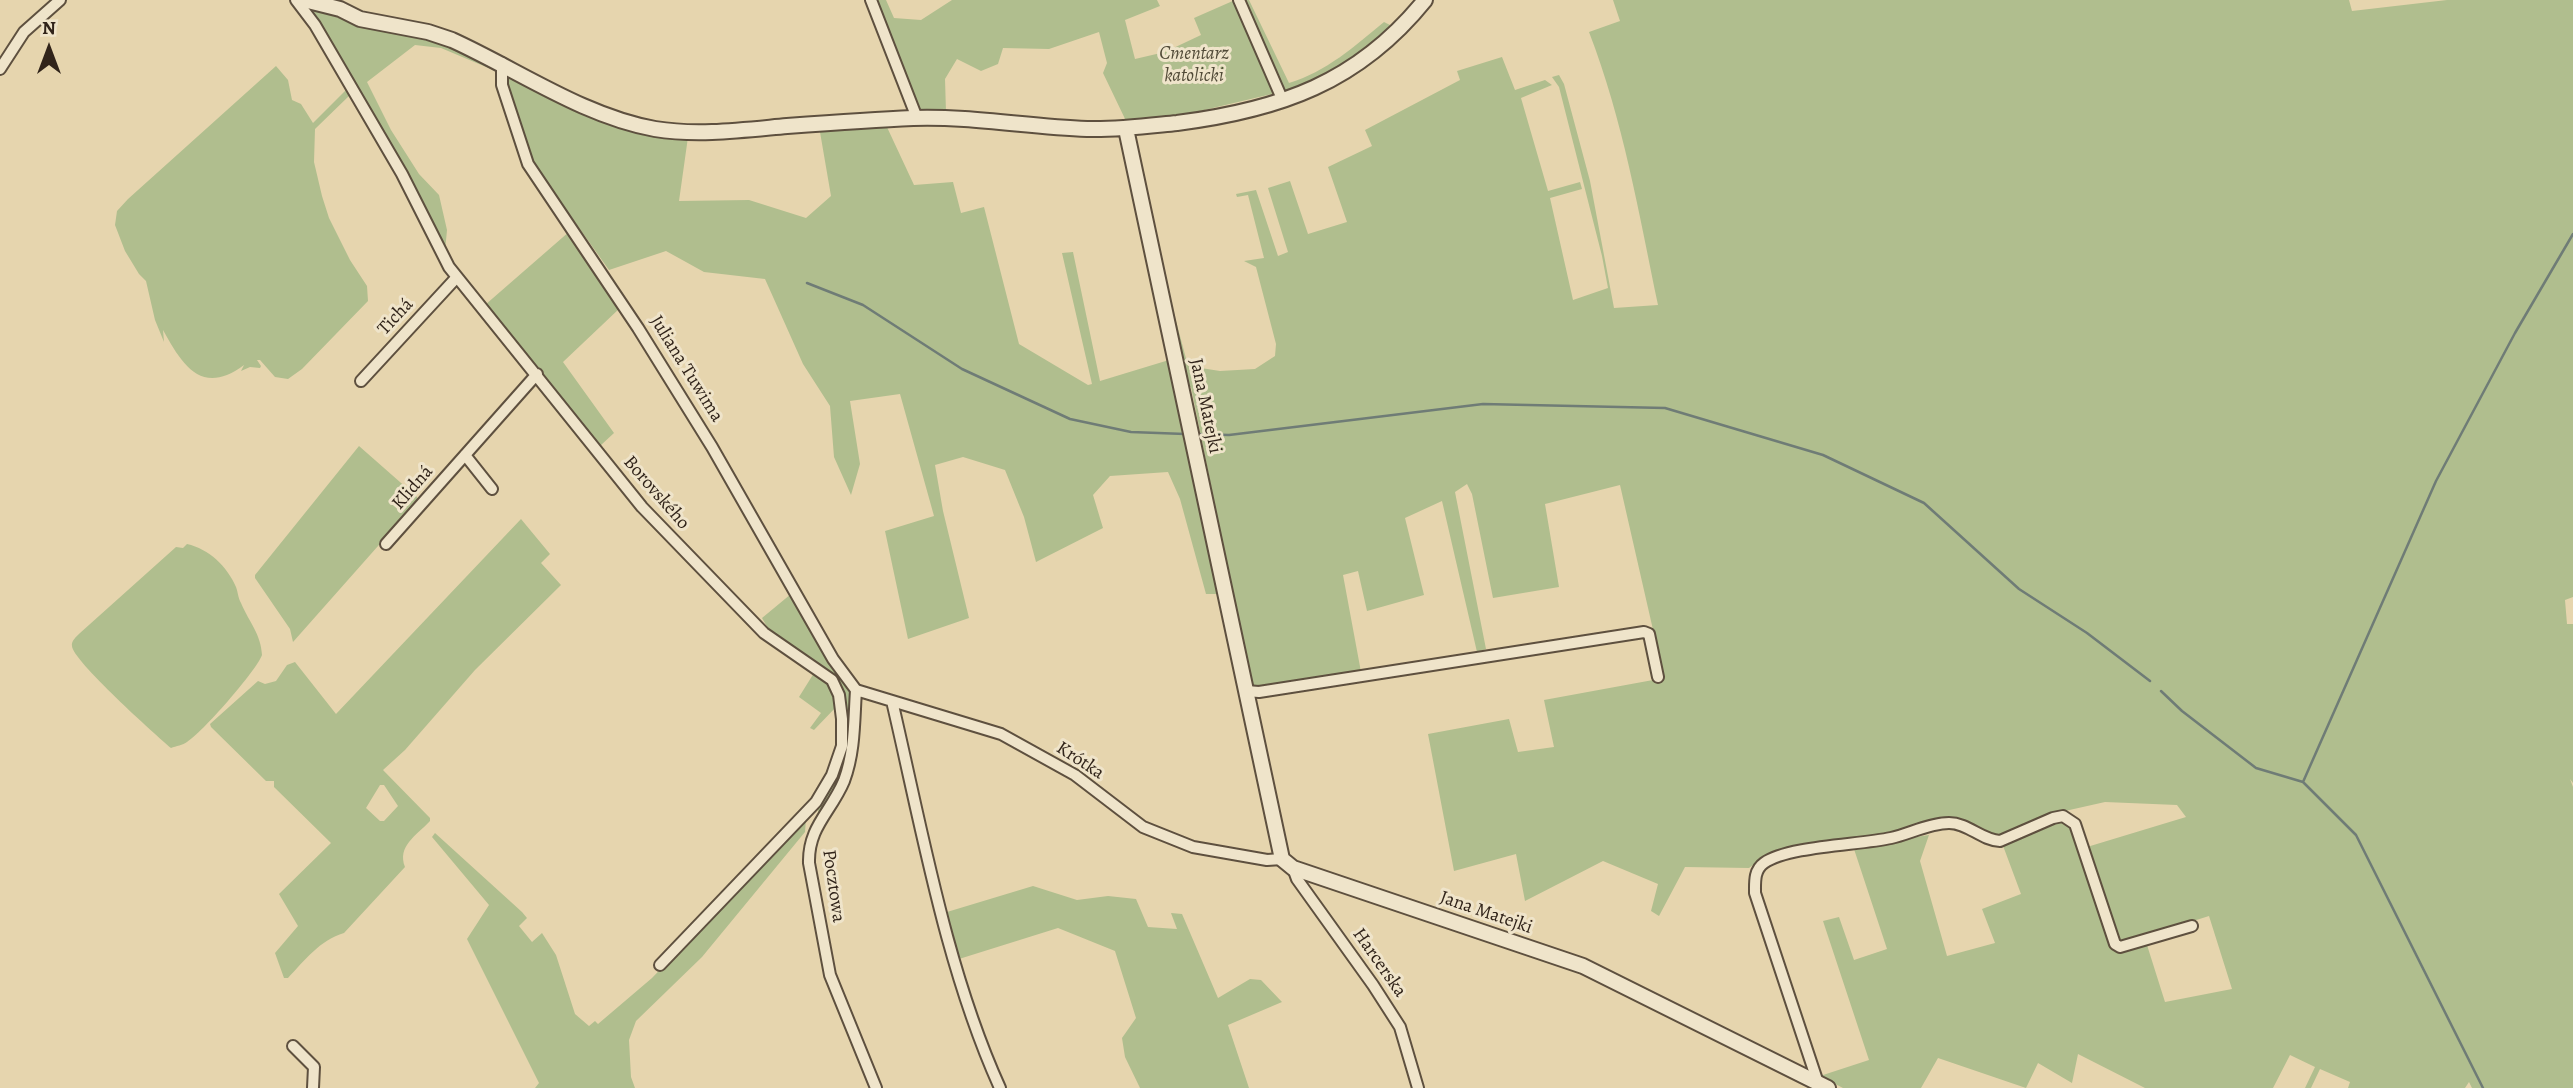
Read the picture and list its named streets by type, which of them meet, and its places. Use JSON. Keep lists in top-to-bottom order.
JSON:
{
  "streets": {
    "street": [
      "Tichá",
      "Juliana Tuwima",
      "Jana Matejki",
      "Klidná",
      "Borovského",
      "Krótka",
      "Pocztowa",
      "Harcerska"
    ]
  },
  "crossings": [
    ["Tichá", "Borovského"],
    ["Juliana Tuwima", "Krótka"],
    ["Juliana Tuwima", "Pocztowa"],
    ["Jana Matejki", "Krótka"],
    ["Jana Matejki", "Harcerska"],
    ["Klidná", "Borovského"],
    ["Krótka", "Pocztowa"],
    ["Krótka", "Harcerska"]
  ],
  "parks": ["Cmentarz katolicki"],
  "north": "top"
}
